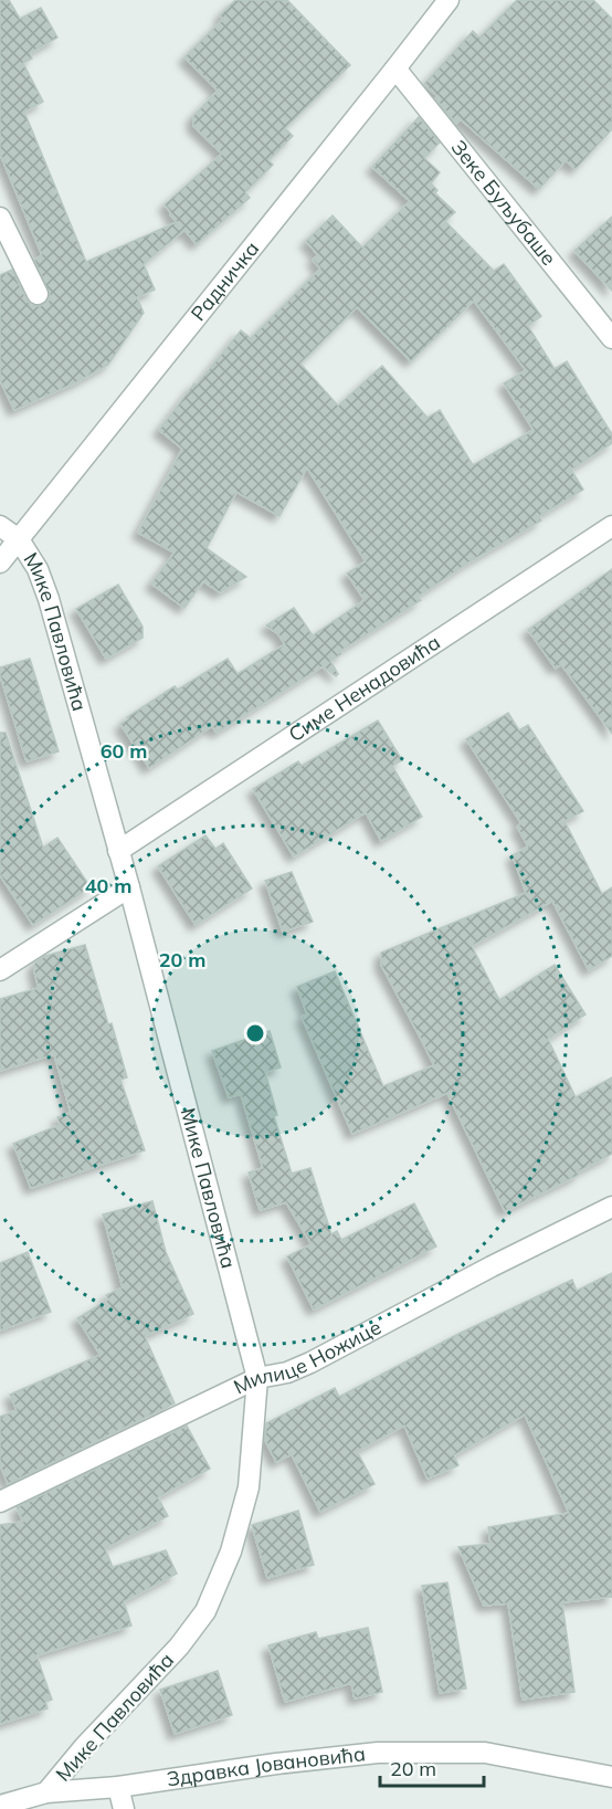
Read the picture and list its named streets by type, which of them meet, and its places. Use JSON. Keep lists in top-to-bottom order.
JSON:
{
  "streets": {
    "street": [
      "Зеке Буљубаше",
      "Радничка",
      "Мике Павловића",
      "Симе Ненадовића",
      "Милице Ножице",
      "Здравка Јовановића"
    ]
  },
  "crossings": [
    ["Зеке Буљубаше", "Радничка"],
    ["Радничка", "Мике Павловића"],
    ["Мике Павловића", "Симе Ненадовића"],
    ["Мике Павловића", "Милице Ножице"],
    ["Мике Павловића", "Здравка Јовановића"]
  ],
  "scale_bar": "20 m",
  "rings": ["60 m", "40 m", "20 m"]
}
